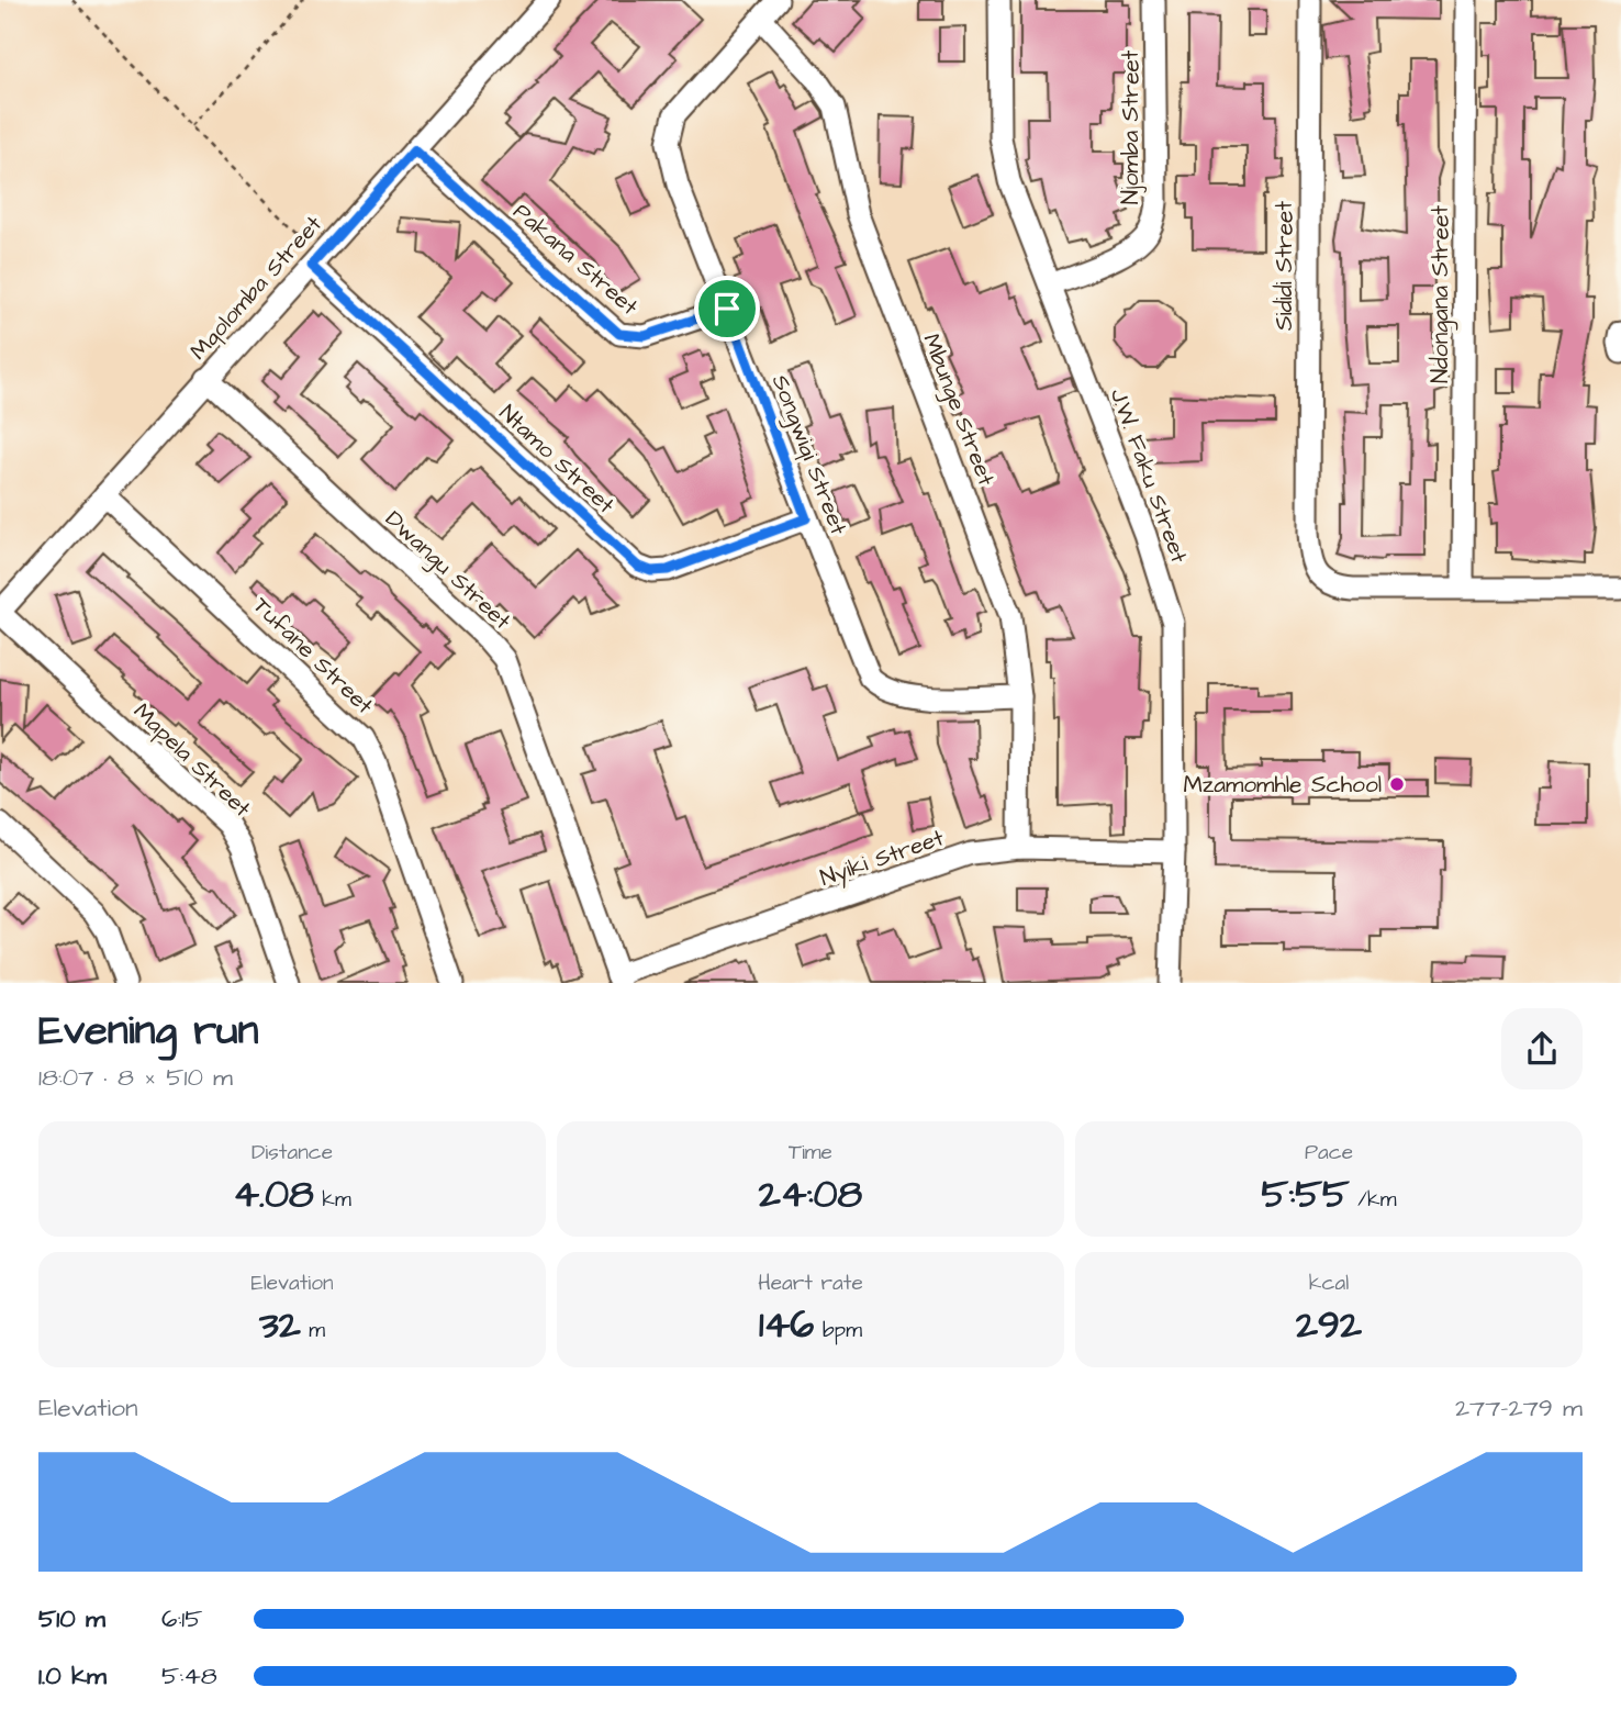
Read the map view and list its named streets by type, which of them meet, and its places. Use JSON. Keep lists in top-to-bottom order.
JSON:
{
  "streets": {
    "street": [
      "Njomba Street",
      "Pakana Street",
      "Sididi Street",
      "Mqolomba Street",
      "Ndongana Street",
      "Mbunge Street",
      "Songwiqi Street",
      "Ntamo Street",
      "J.W. Faku Street",
      "Dwangu Street",
      "Tufane Street",
      "Mapela Street",
      "Nyiki Street"
    ]
  },
  "crossings": [
    ["Njomba Street", "J.W. Faku Street"],
    ["Pakana Street", "Mqolomba Street"],
    ["Pakana Street", "Songwiqi Street"],
    ["Sididi Street", "Ndongana Street"],
    ["Mqolomba Street", "Ntamo Street"],
    ["Mqolomba Street", "Dwangu Street"],
    ["Mqolomba Street", "Tufane Street"],
    ["Mqolomba Street", "Mapela Street"],
    ["Mbunge Street", "Songwiqi Street"],
    ["Mbunge Street", "Nyiki Street"],
    ["Songwiqi Street", "Ntamo Street"],
    ["J.W. Faku Street", "Nyiki Street"],
    ["Dwangu Street", "Nyiki Street"]
  ],
  "places": ["Mzamomhle School"],
  "page": {
    "heading": ["Evening run", "18:07 · 8 × 510 m"],
    "stats": [
      ["Distance", "4.08 km"],
      ["Time", "24:08"],
      ["Pace", "5:55 /km"],
      ["Elevation", "32 m"],
      ["Heart rate", "146 bpm"],
      ["kcal", "292"]
    ],
    "chart": ["Elevation", "277–279 m"],
    "list": [
      {
        "name": "510 m",
        "note": "6:15"
      },
      {
        "name": "1.0 km",
        "note": "5:48"
      }
    ]
  }
}
